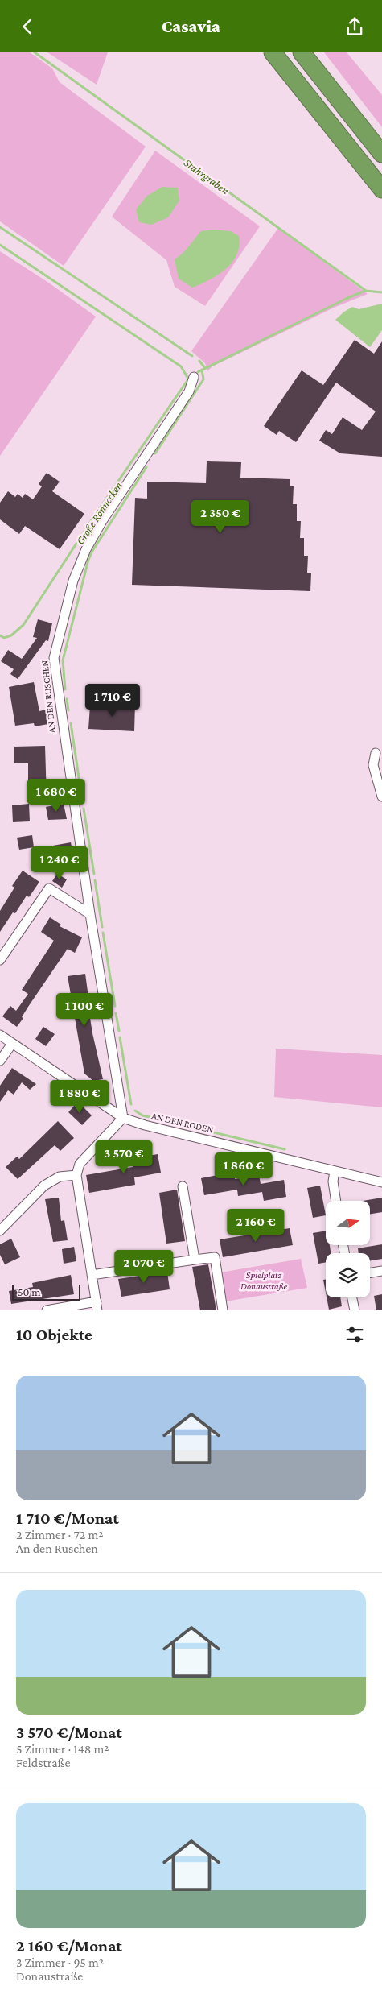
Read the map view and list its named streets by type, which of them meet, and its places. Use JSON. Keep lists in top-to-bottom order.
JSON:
{
  "streets": {
    "street": ["AN DEN RUSCHEN", "AN DEN RODEN"]
  },
  "crossings": [
    ["AN DEN RUSCHEN", "AN DEN RODEN"]
  ],
  "water": ["Stuhrgraben", "Große Rönnecken"],
  "parks": ["Spielplatz Donaustraße"],
  "scale_bar": "50 m",
  "north": "right",
  "page": {
    "header": "Casavia",
    "price": [
      "2 350 €",
      "1 710 €",
      "1 680 €",
      "1 240 €",
      "1 100 €",
      "1 880 €",
      "3 570 €",
      "1 860 €",
      "2 160 €",
      "2 070 €"
    ],
    "scale": "50 m",
    "heading": "10 Objekte",
    "list": [
      {
        "name": "1 710 €/Monat",
        "note": "2 Zimmer · 72 m² · An den Ruschen"
      },
      {
        "name": "3 570 €/Monat",
        "note": "5 Zimmer · 148 m² · Feldstraße"
      },
      {
        "name": "2 160 €/Monat",
        "note": "3 Zimmer · 95 m² · Donaustraße"
      }
    ]
  }
}
